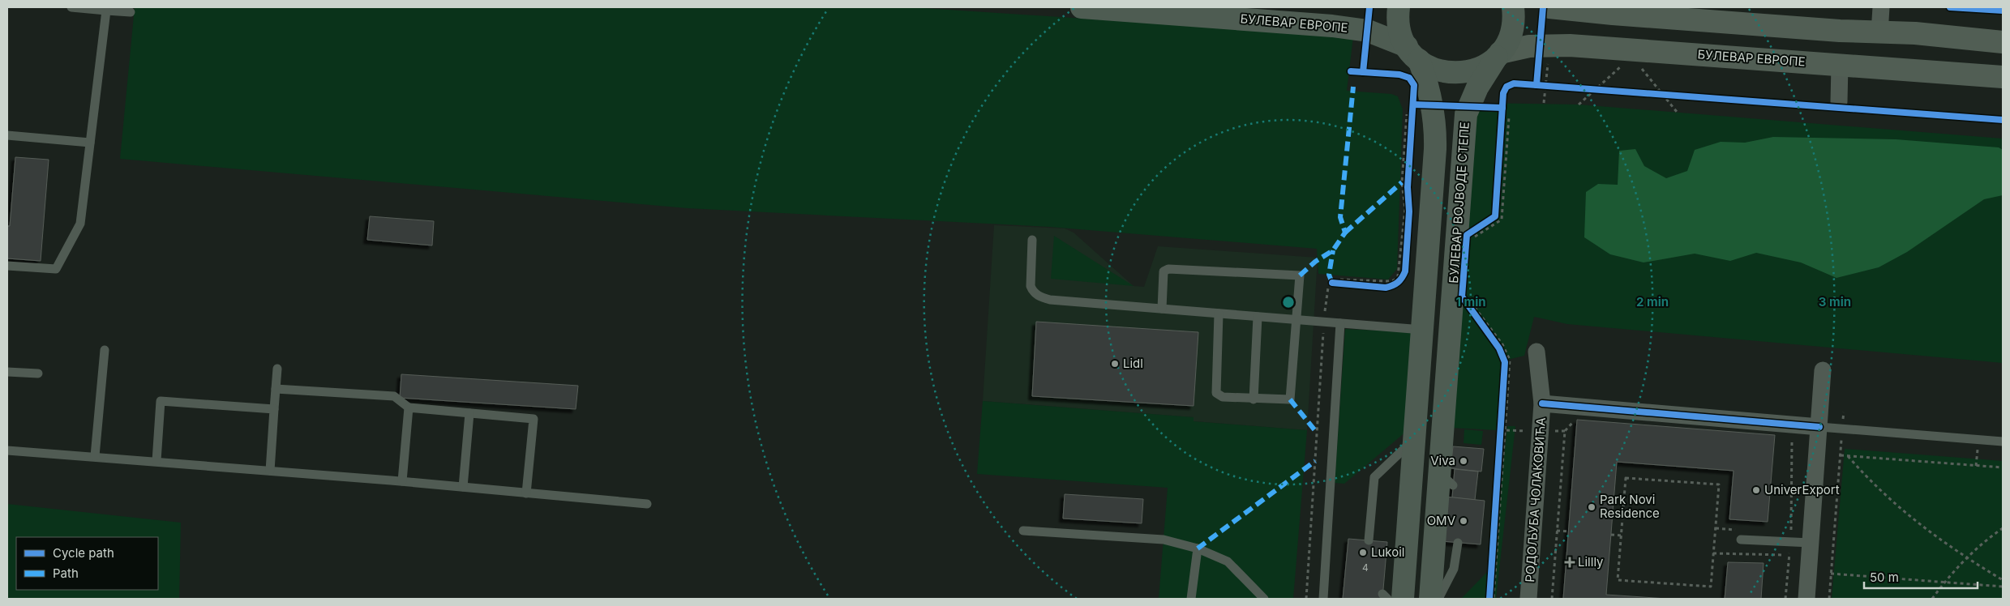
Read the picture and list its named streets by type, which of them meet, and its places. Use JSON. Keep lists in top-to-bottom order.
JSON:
{
  "streets": {
    "main road": ["БУЛЕВАР ЕВРОПЕ", "БУЛЕВАР ВОЈВОДЕ СТЕПЕ"],
    "street": ["РОДОЉУБА ЧОЛАКОВИЋА"]
  },
  "crossings": [
    ["БУЛЕВАР ЕВРОПЕ", "БУЛЕВАР ВОЈВОДЕ СТЕПЕ"]
  ],
  "places": {
    "other": [
      "Lidl",
      "Viva",
      "UniverExport",
      "Park Novi Residence",
      "OMV",
      "Lukoil"
    ],
    "health": ["Lillly"]
  },
  "house_numbers": ["4"],
  "legend": ["Cycle path", "Path"],
  "scale_bar": "50 m",
  "rings": ["1 min", "2 min", "3 min"]
}
